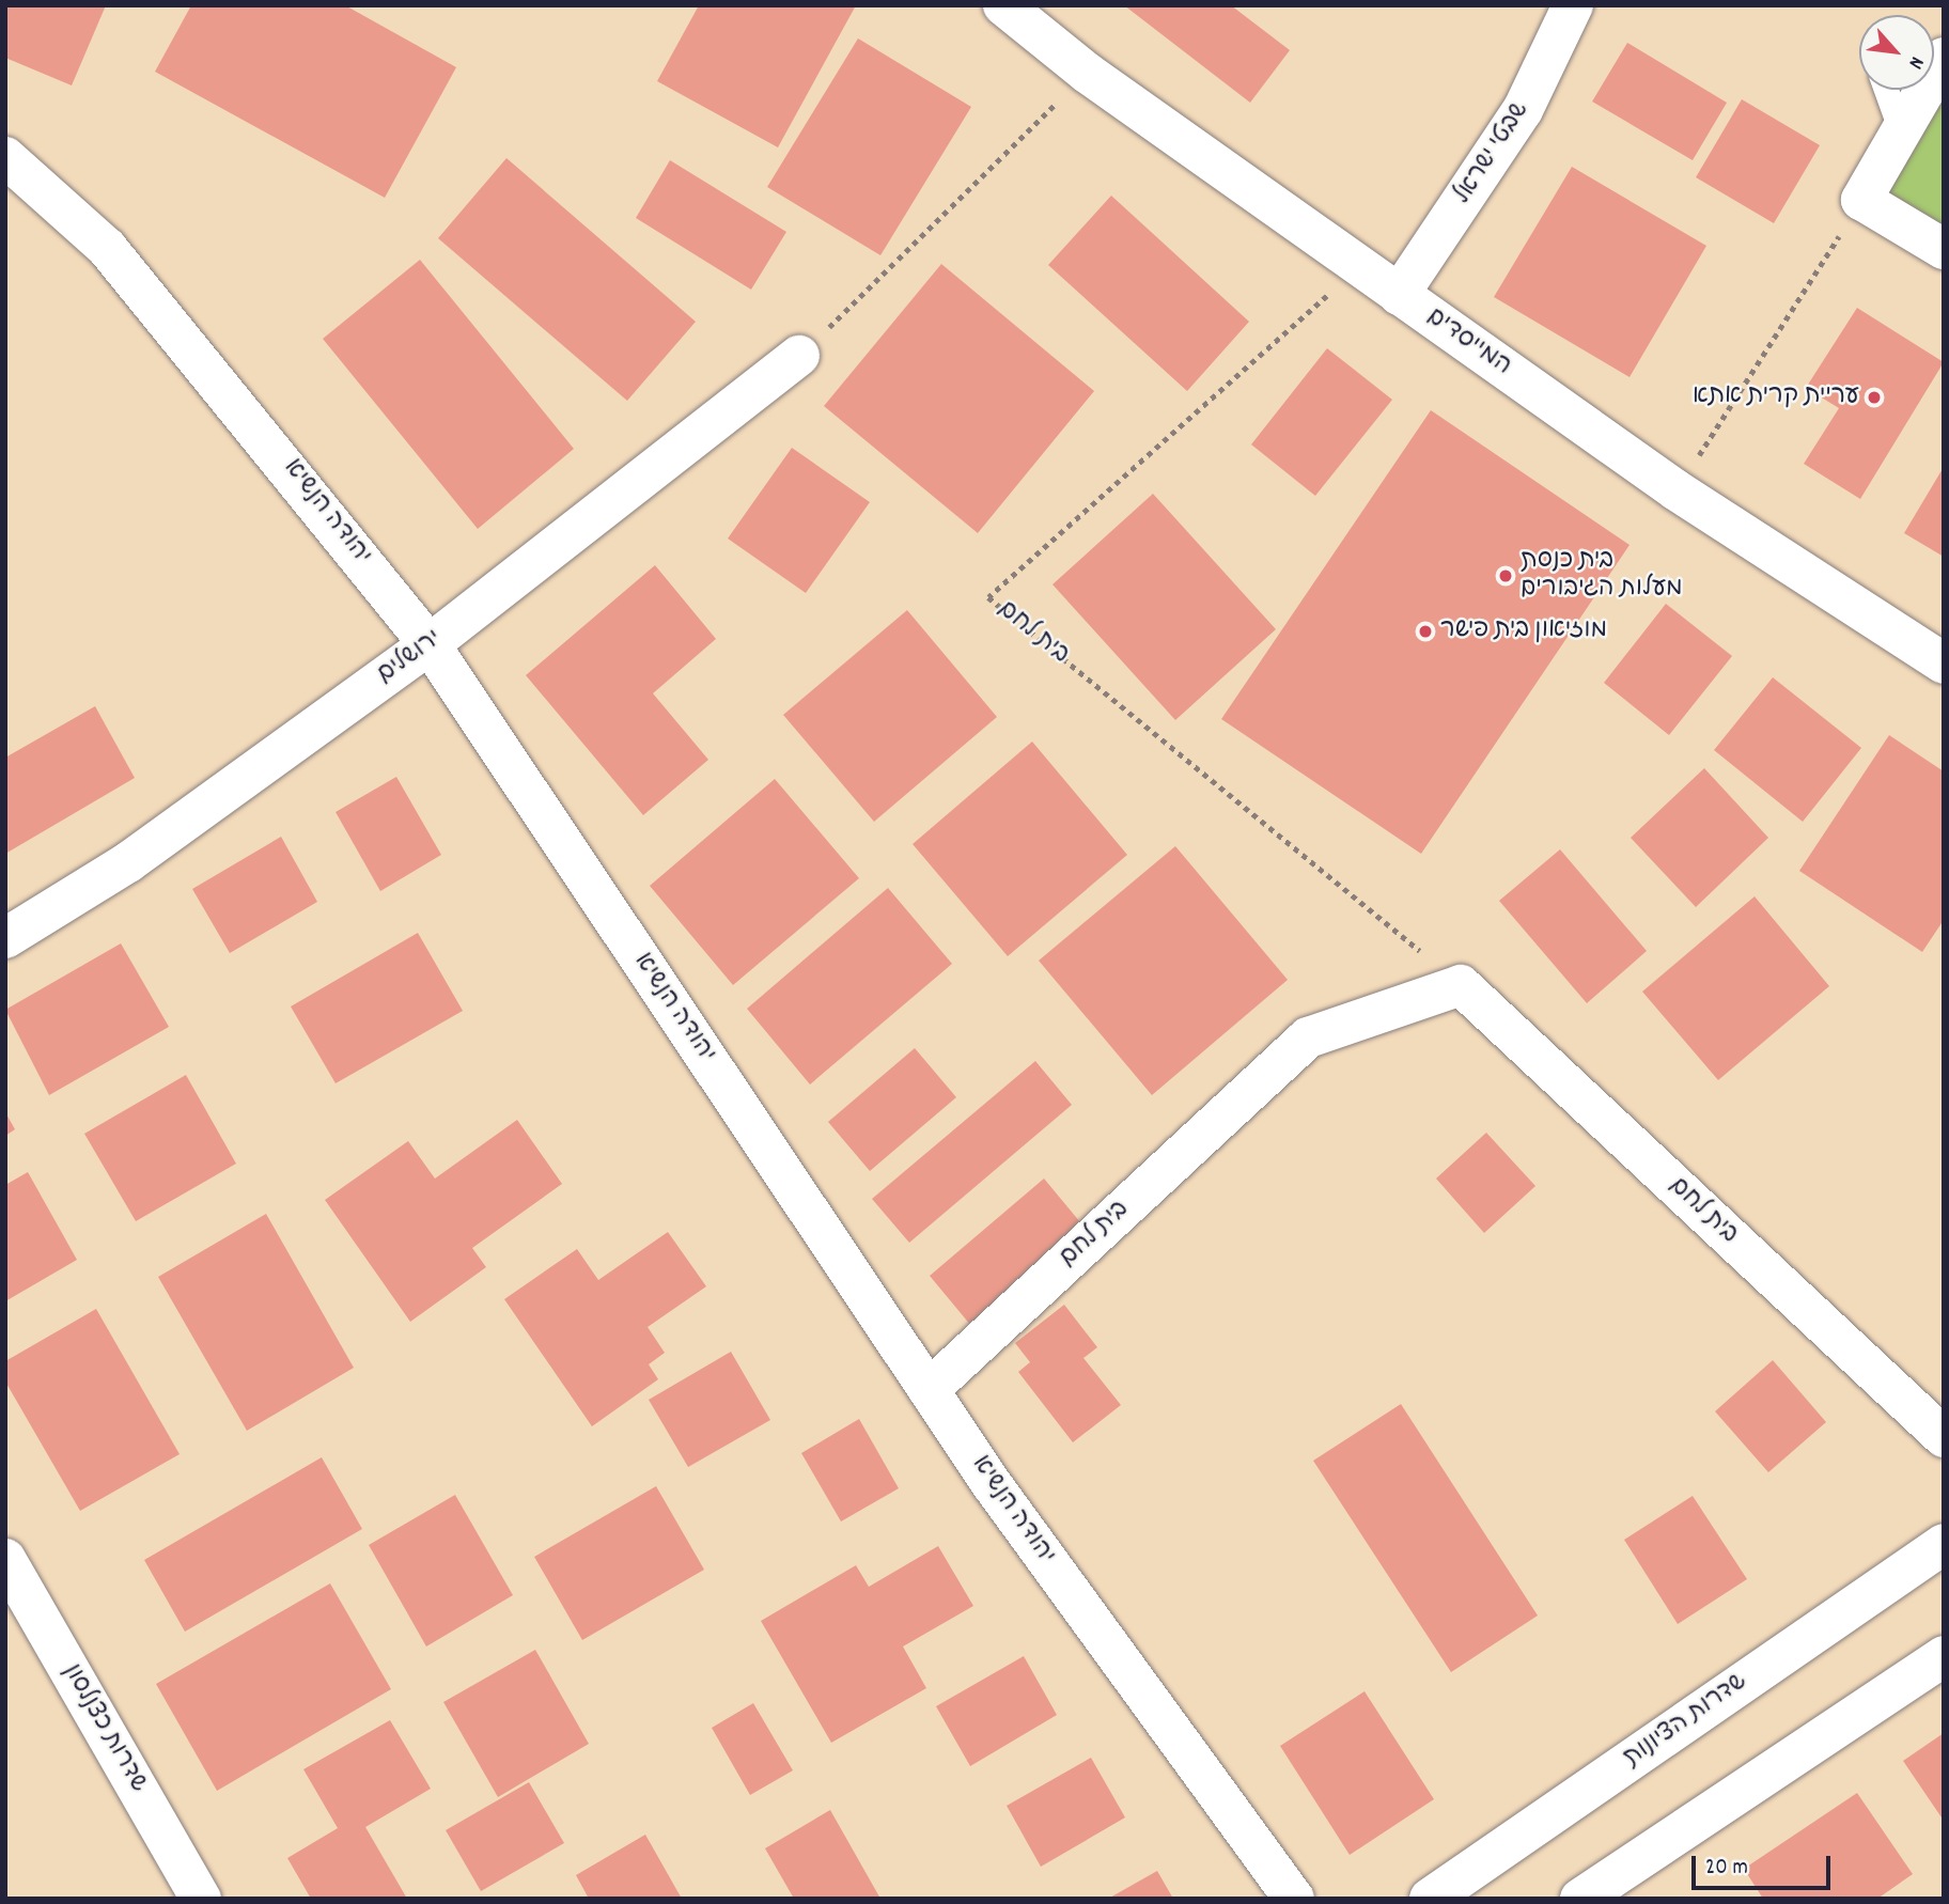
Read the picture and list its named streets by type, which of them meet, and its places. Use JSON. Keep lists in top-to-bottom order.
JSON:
{
  "streets": {
    "street": [
      "שבטי ישראל",
      "המייסדים",
      "יהודה הנשיא",
      "בית לחם",
      "ירושלים",
      "שדרות הציונות",
      "שדרות כצנלסון"
    ]
  },
  "crossings": [
    ["שבטי ישראל", "המייסדים"],
    ["המייסדים", "בית לחם"],
    ["יהודה הנשיא", "בית לחם"],
    ["יהודה הנשיא", "ירושלים"]
  ],
  "places": ["עריית קרית אתא", "בית כנסת מעלות הגיבורים", "מוזיאון בית פישר"],
  "scale_bar": "20 m",
  "north": "bottom right"
}
